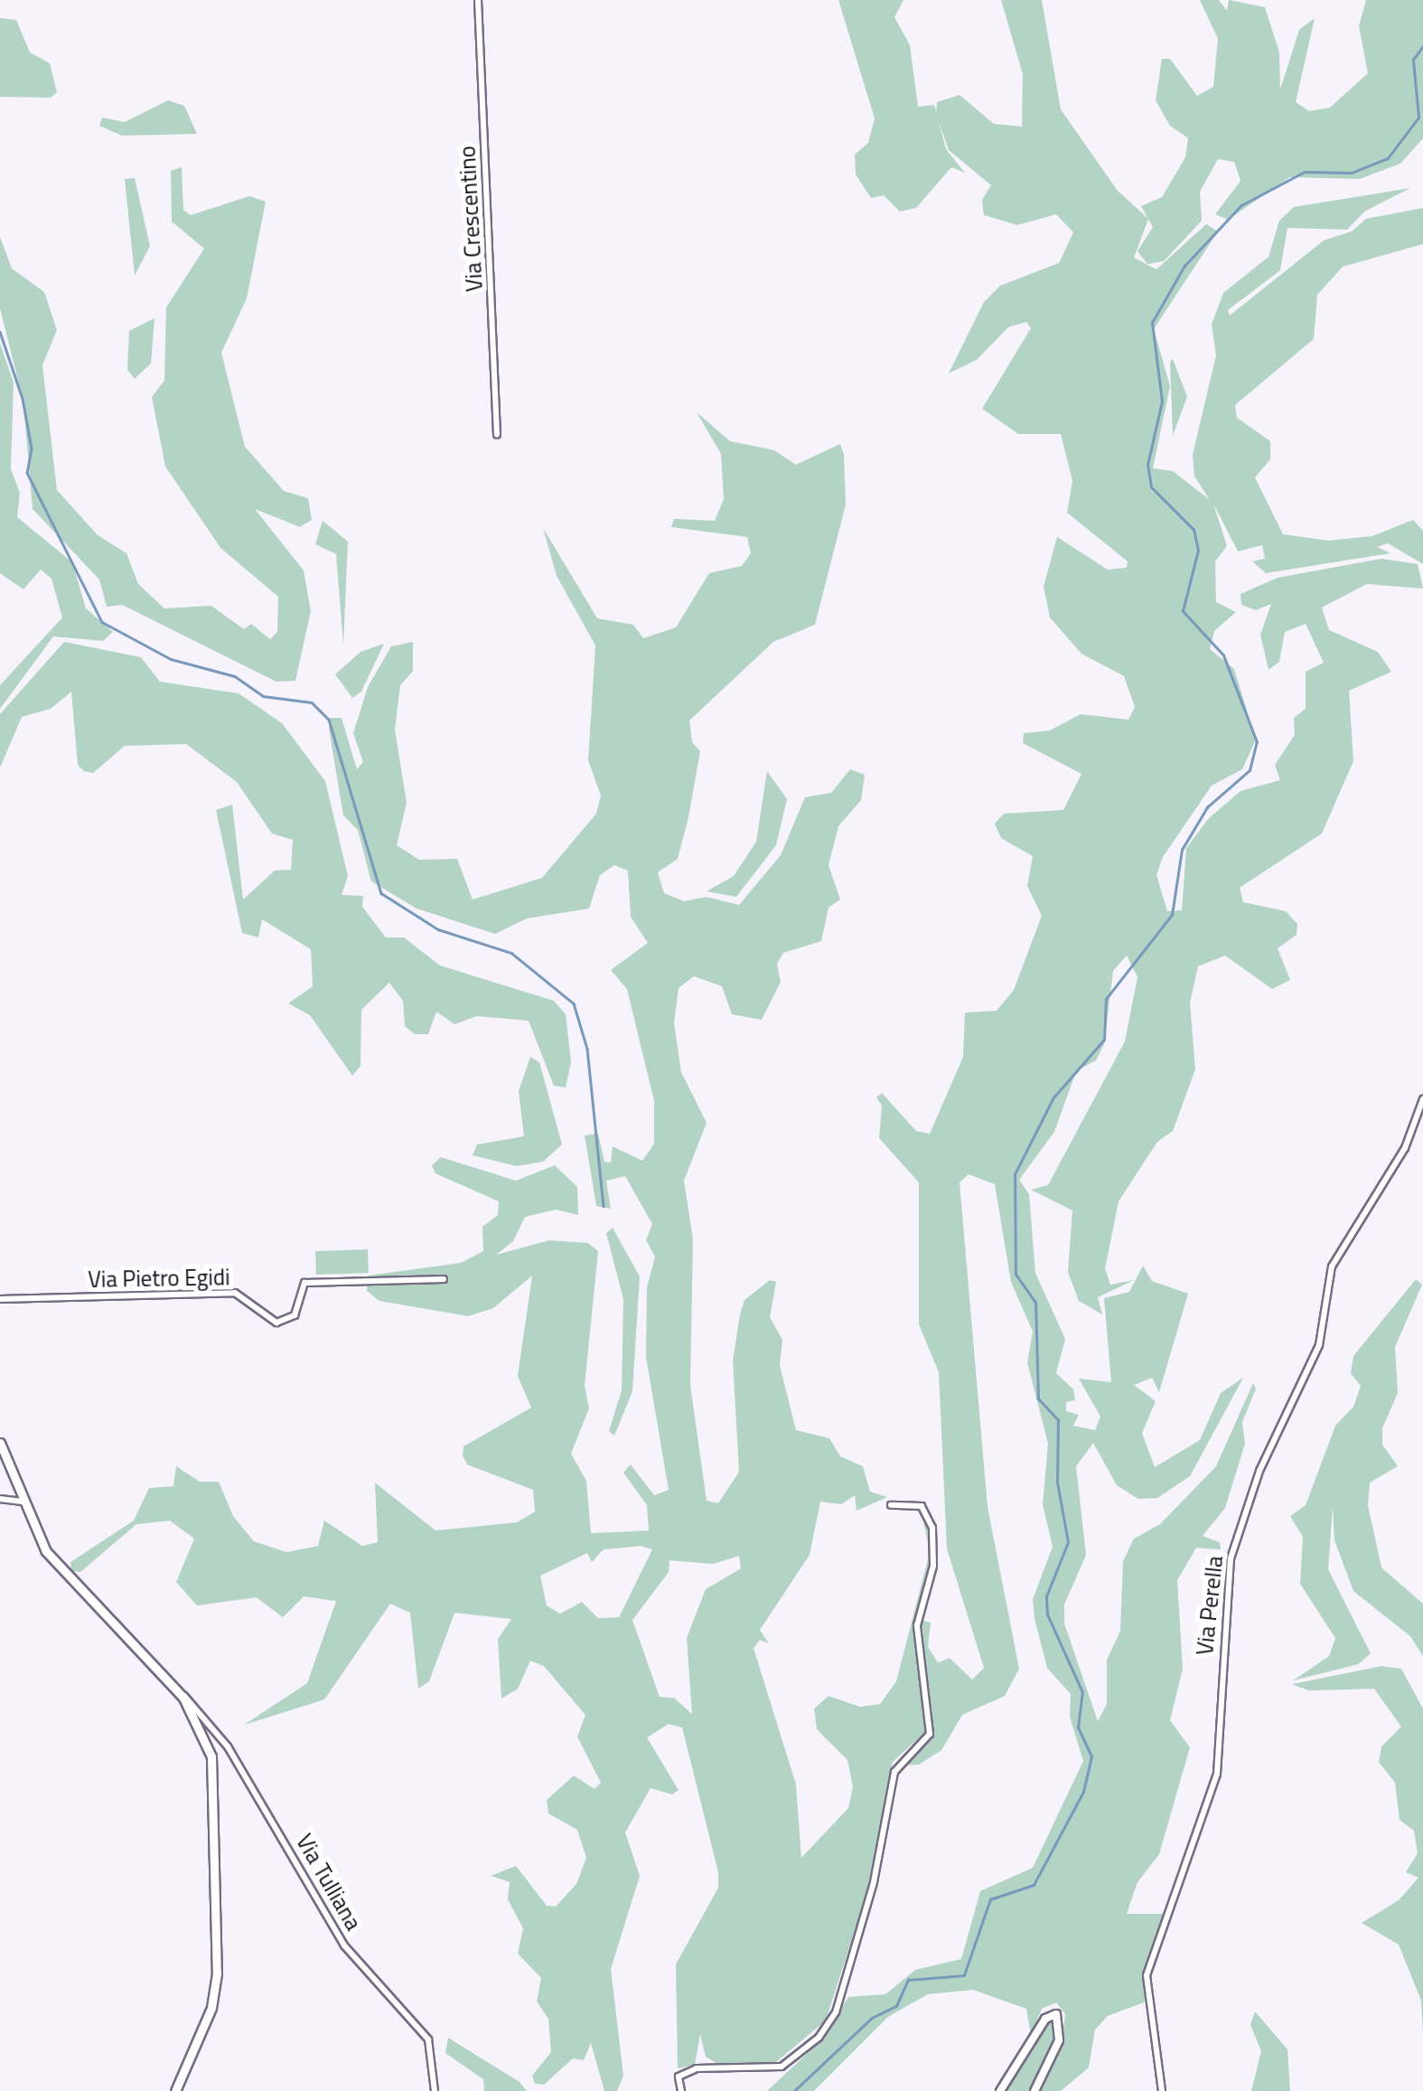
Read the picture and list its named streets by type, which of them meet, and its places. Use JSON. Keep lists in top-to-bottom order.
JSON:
{
  "streets": {
    "street": [
      "Via Crescentino",
      "Via Pietro Egidi",
      "Via Perella",
      "Via Tulliana"
    ]
  }
}
